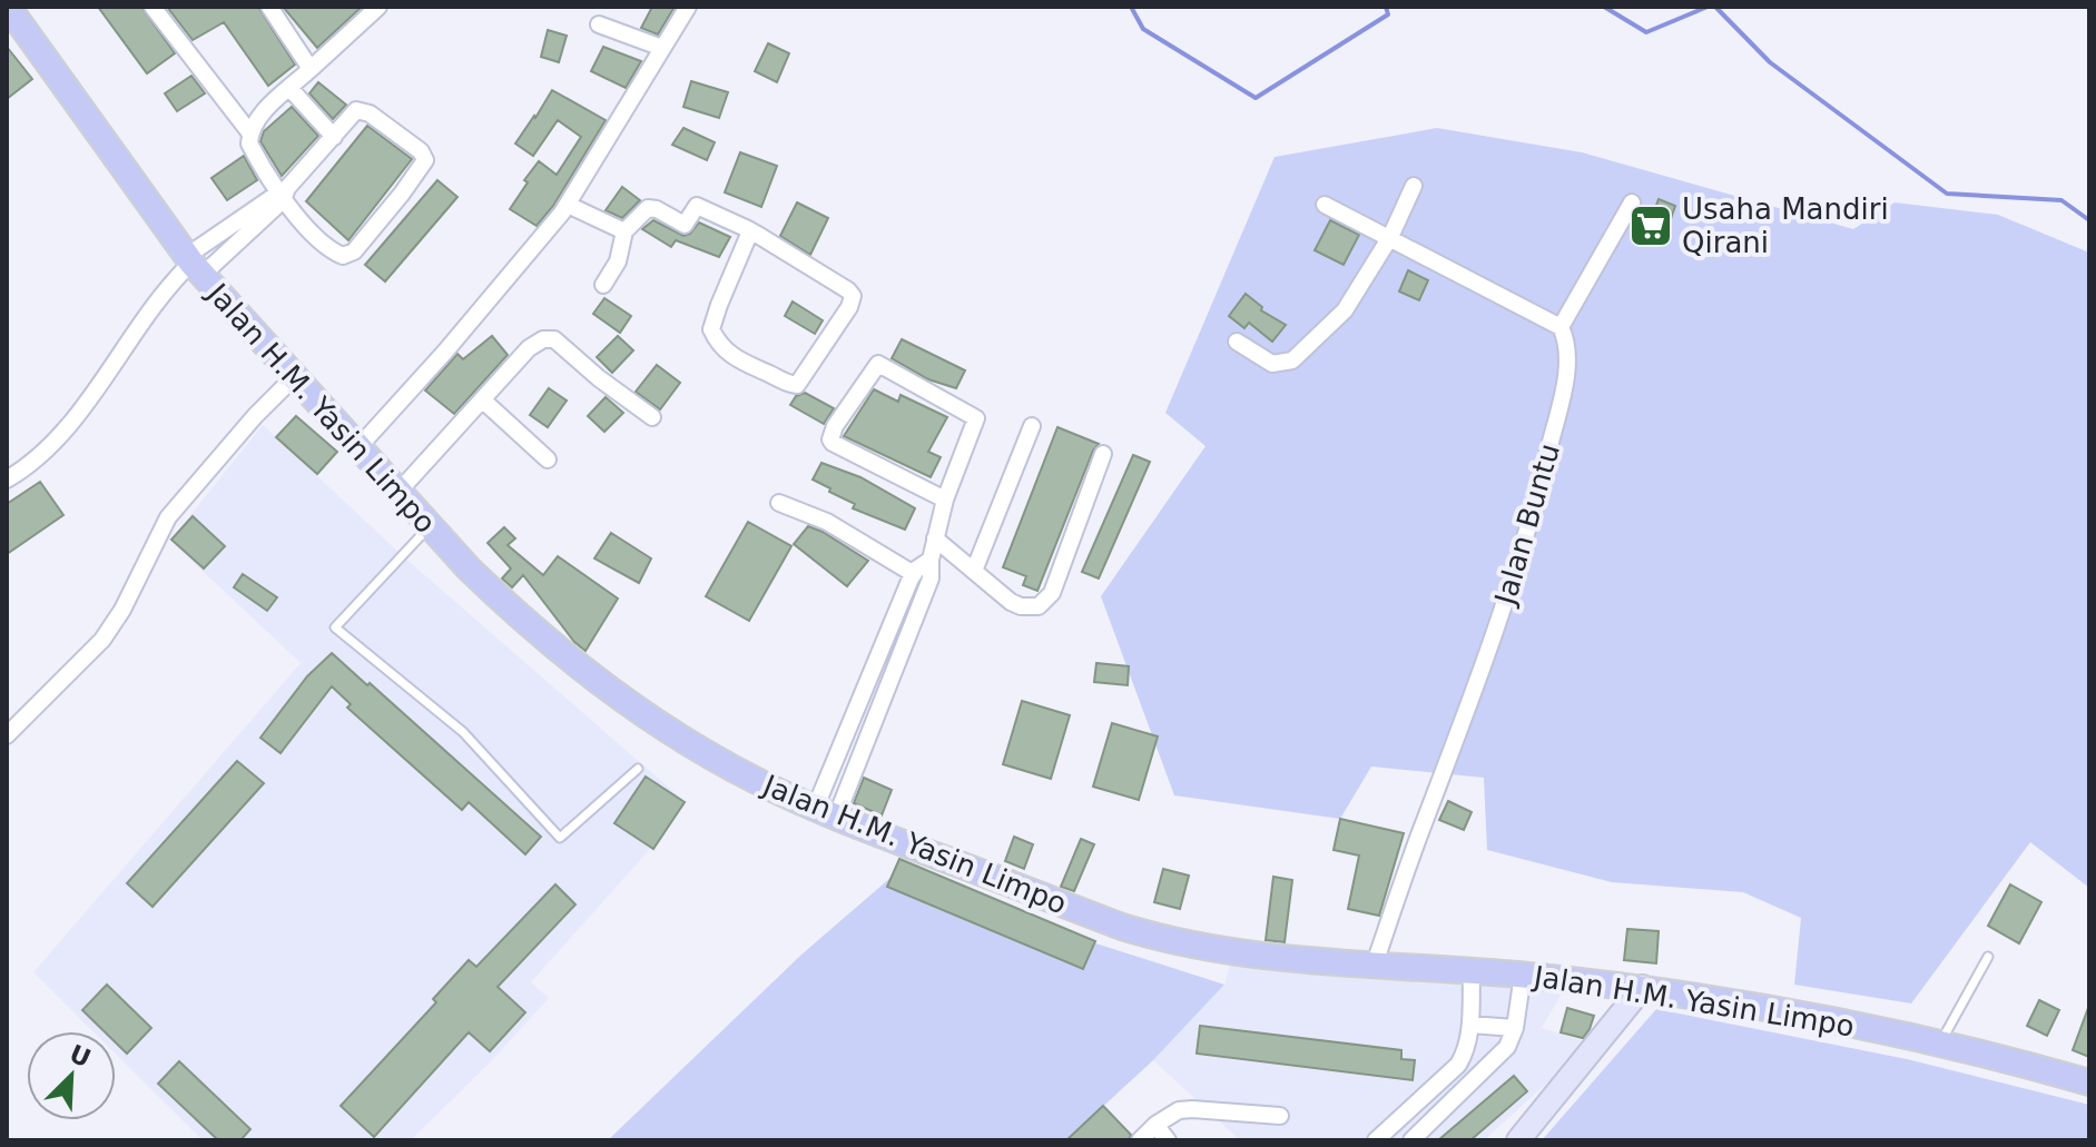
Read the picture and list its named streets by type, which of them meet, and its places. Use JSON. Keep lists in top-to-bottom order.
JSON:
{
  "streets": {
    "main road": ["Jalan H.M. Yasin Limpo"],
    "street": ["Jalan Buntu"]
  },
  "crossings": [
    ["Jalan H.M. Yasin Limpo", "Jalan Buntu"]
  ],
  "places": {
    "supermarket": ["Usaha Mandiri Qirani"]
  },
  "north": "top right"
}
